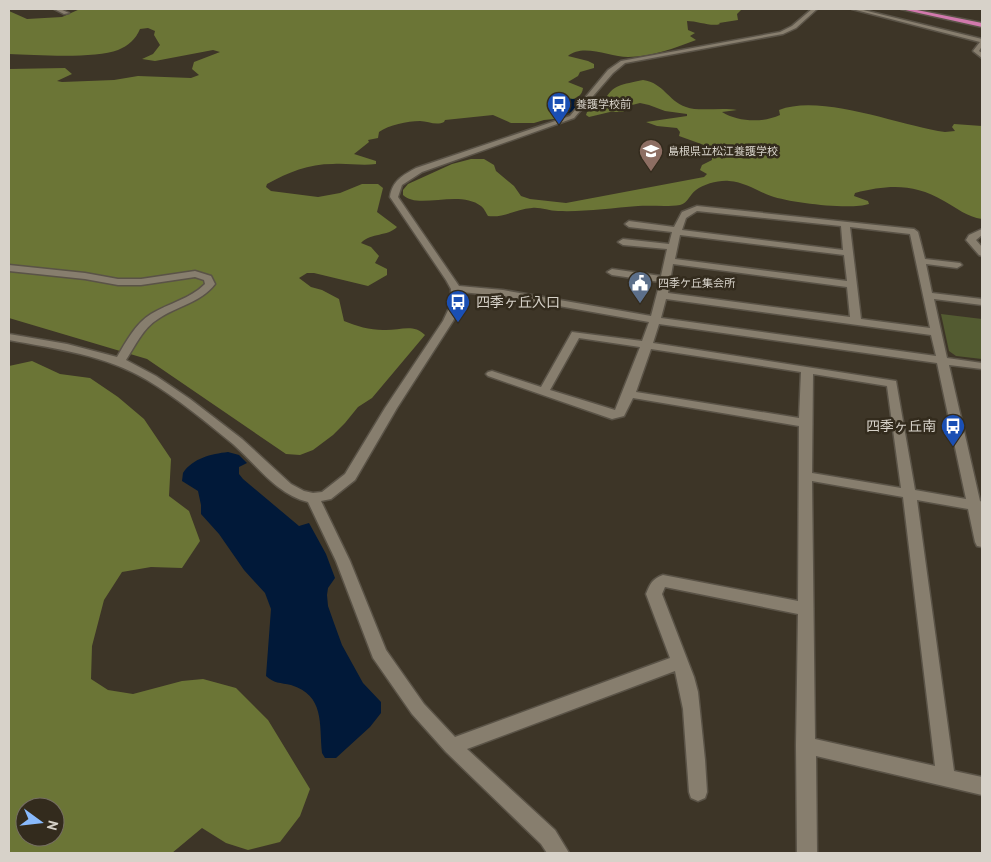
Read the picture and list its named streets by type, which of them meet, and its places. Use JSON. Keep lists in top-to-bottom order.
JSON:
{
  "places": {
    "bus stop": ["養護学校前", "四季ヶ丘入口", "四季ヶ丘南"],
    "school or university": ["島根県立松江養護学校"],
    "public building": ["四季ケ丘集会所"]
  },
  "north": "right"
}
